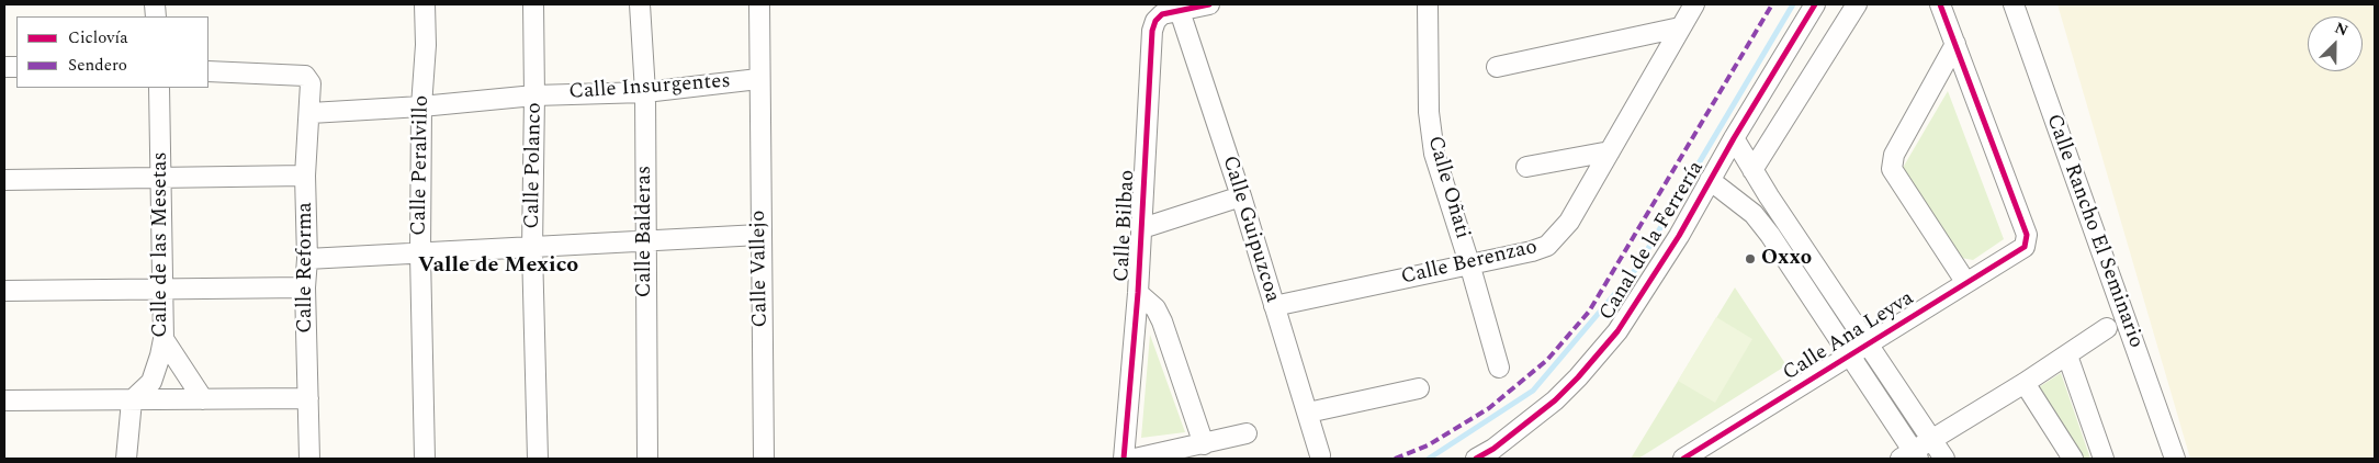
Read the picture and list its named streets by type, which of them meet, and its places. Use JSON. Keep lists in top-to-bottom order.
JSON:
{
  "streets": {
    "street": [
      "Calle Insurgentes",
      "Calle Peralvillo",
      "Calle Polanco",
      "Calle Oñati",
      "Calle Bilbao",
      "Calle Guipuzcoa",
      "Calle Balderas",
      "Calle Rancho El Seminario",
      "Canal de la Ferrería",
      "Calle de las Mesetas",
      "Calle Berenzao",
      "Calle Reforma",
      "Calle Vallejo",
      "Calle Ana Leyva"
    ]
  },
  "crossings": [
    ["Calle Insurgentes", "Calle Peralvillo"],
    ["Calle Insurgentes", "Calle Polanco"],
    ["Calle Insurgentes", "Calle Balderas"],
    ["Calle Insurgentes", "Calle Reforma"],
    ["Calle Insurgentes", "Calle Vallejo"],
    ["Calle Oñati", "Calle Berenzao"],
    ["Calle Bilbao", "Calle Guipuzcoa"],
    ["Calle Guipuzcoa", "Calle Berenzao"]
  ],
  "districts": ["Valle de Mexico"],
  "places": ["Oxxo"],
  "legend": ["Ciclovía", "Sendero"],
  "north": "top right"
}
